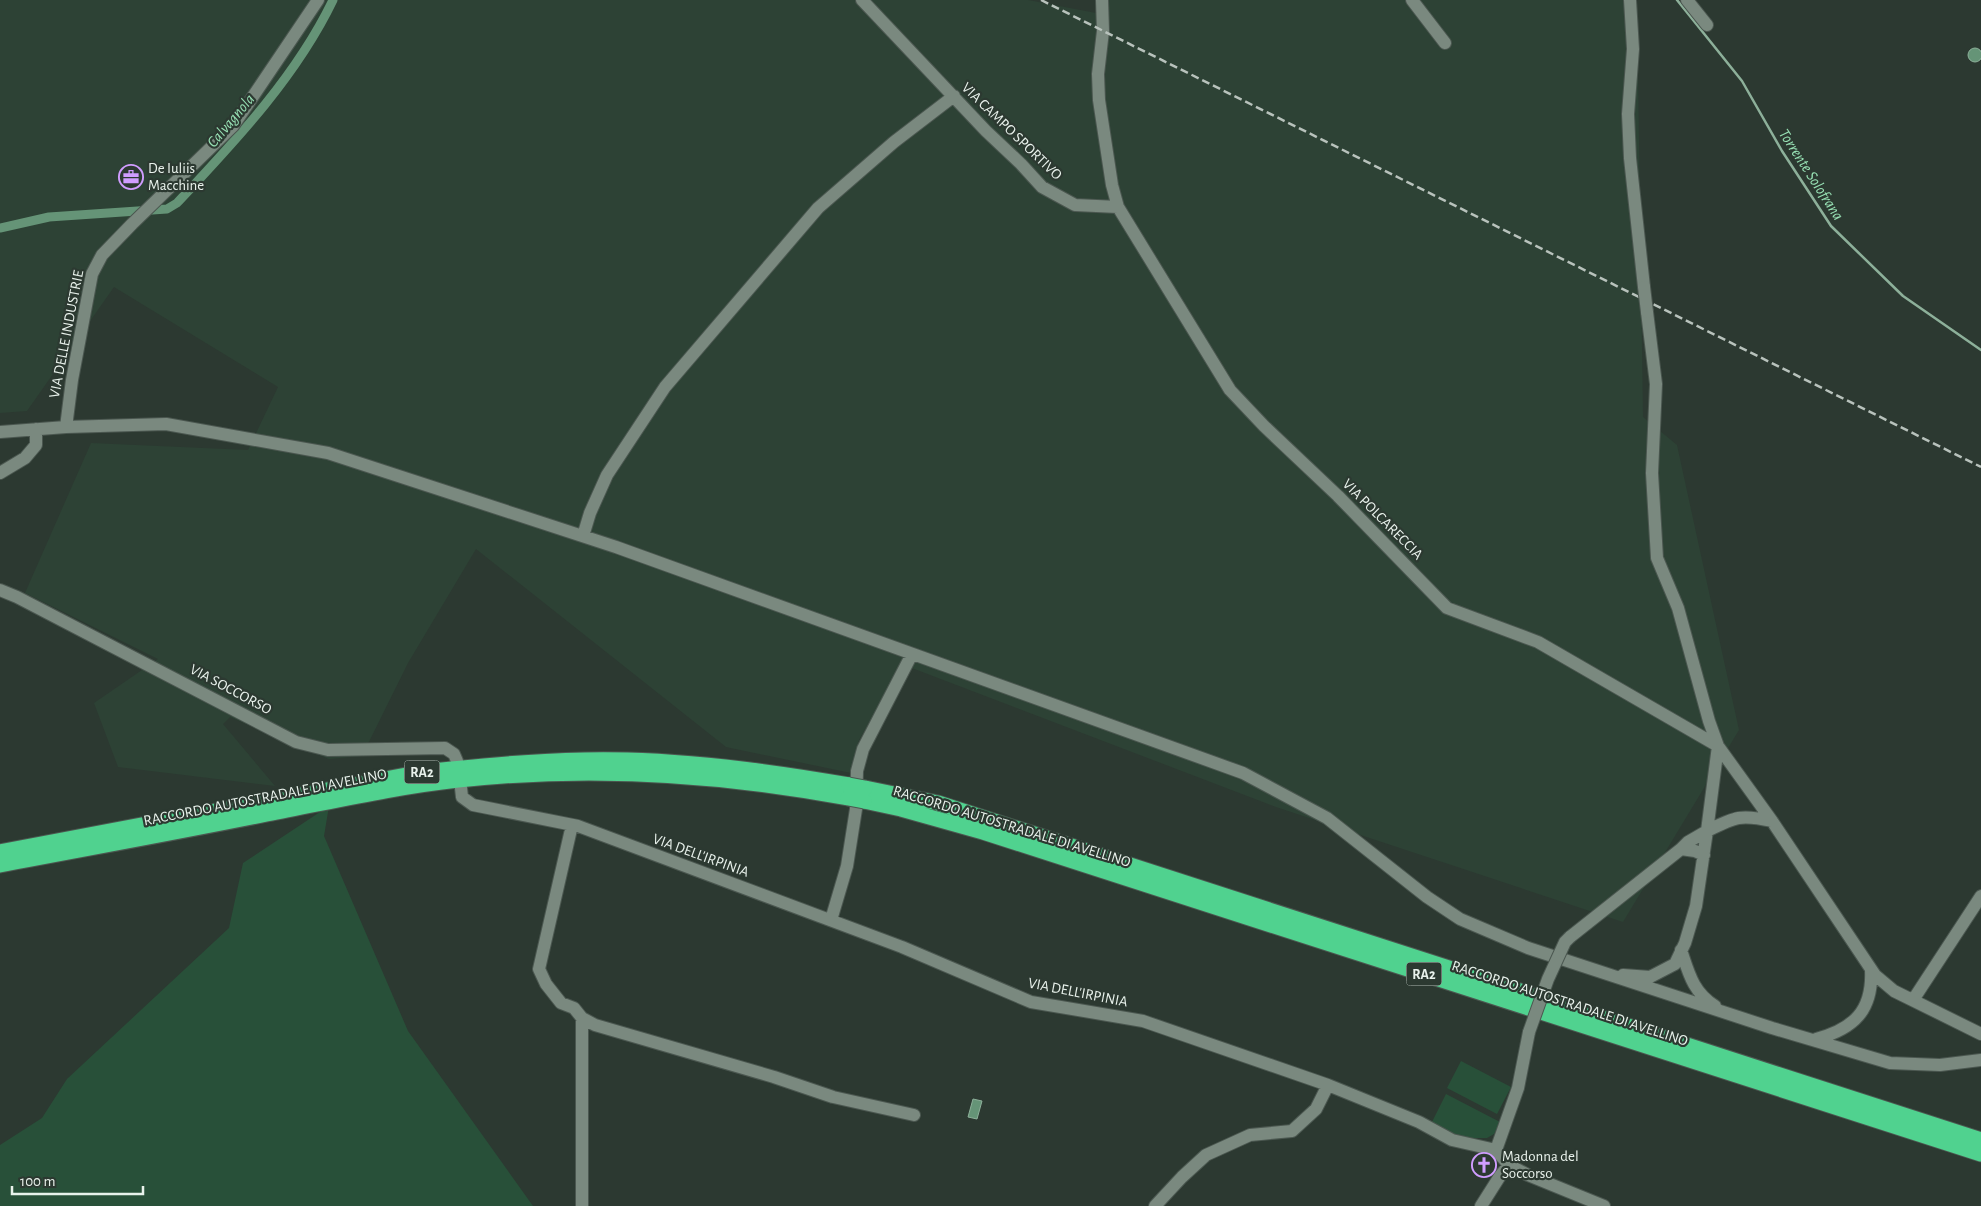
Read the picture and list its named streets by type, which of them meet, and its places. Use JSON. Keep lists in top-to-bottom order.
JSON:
{
  "streets": {
    "highway": ["RA2", "RACCORDO AUTOSTRADALE DI AVELLINO"],
    "street": [
      "VIA CAMPO SPORTIVO",
      "VIA DELLE INDUSTRIE",
      "VIA POLCARECCIA",
      "VIA SOCCORSO",
      "VIA DELL'IRPINIA"
    ]
  },
  "crossings": [
    ["VIA CAMPO SPORTIVO", "VIA POLCARECCIA"]
  ],
  "water": ["Calvagnola", "Torrente Solofrana"],
  "places": {
    "office": ["De Iuliis Macchine"],
    "church": ["Madonna del Soccorso"]
  },
  "scale_bar": "100 m"
}
